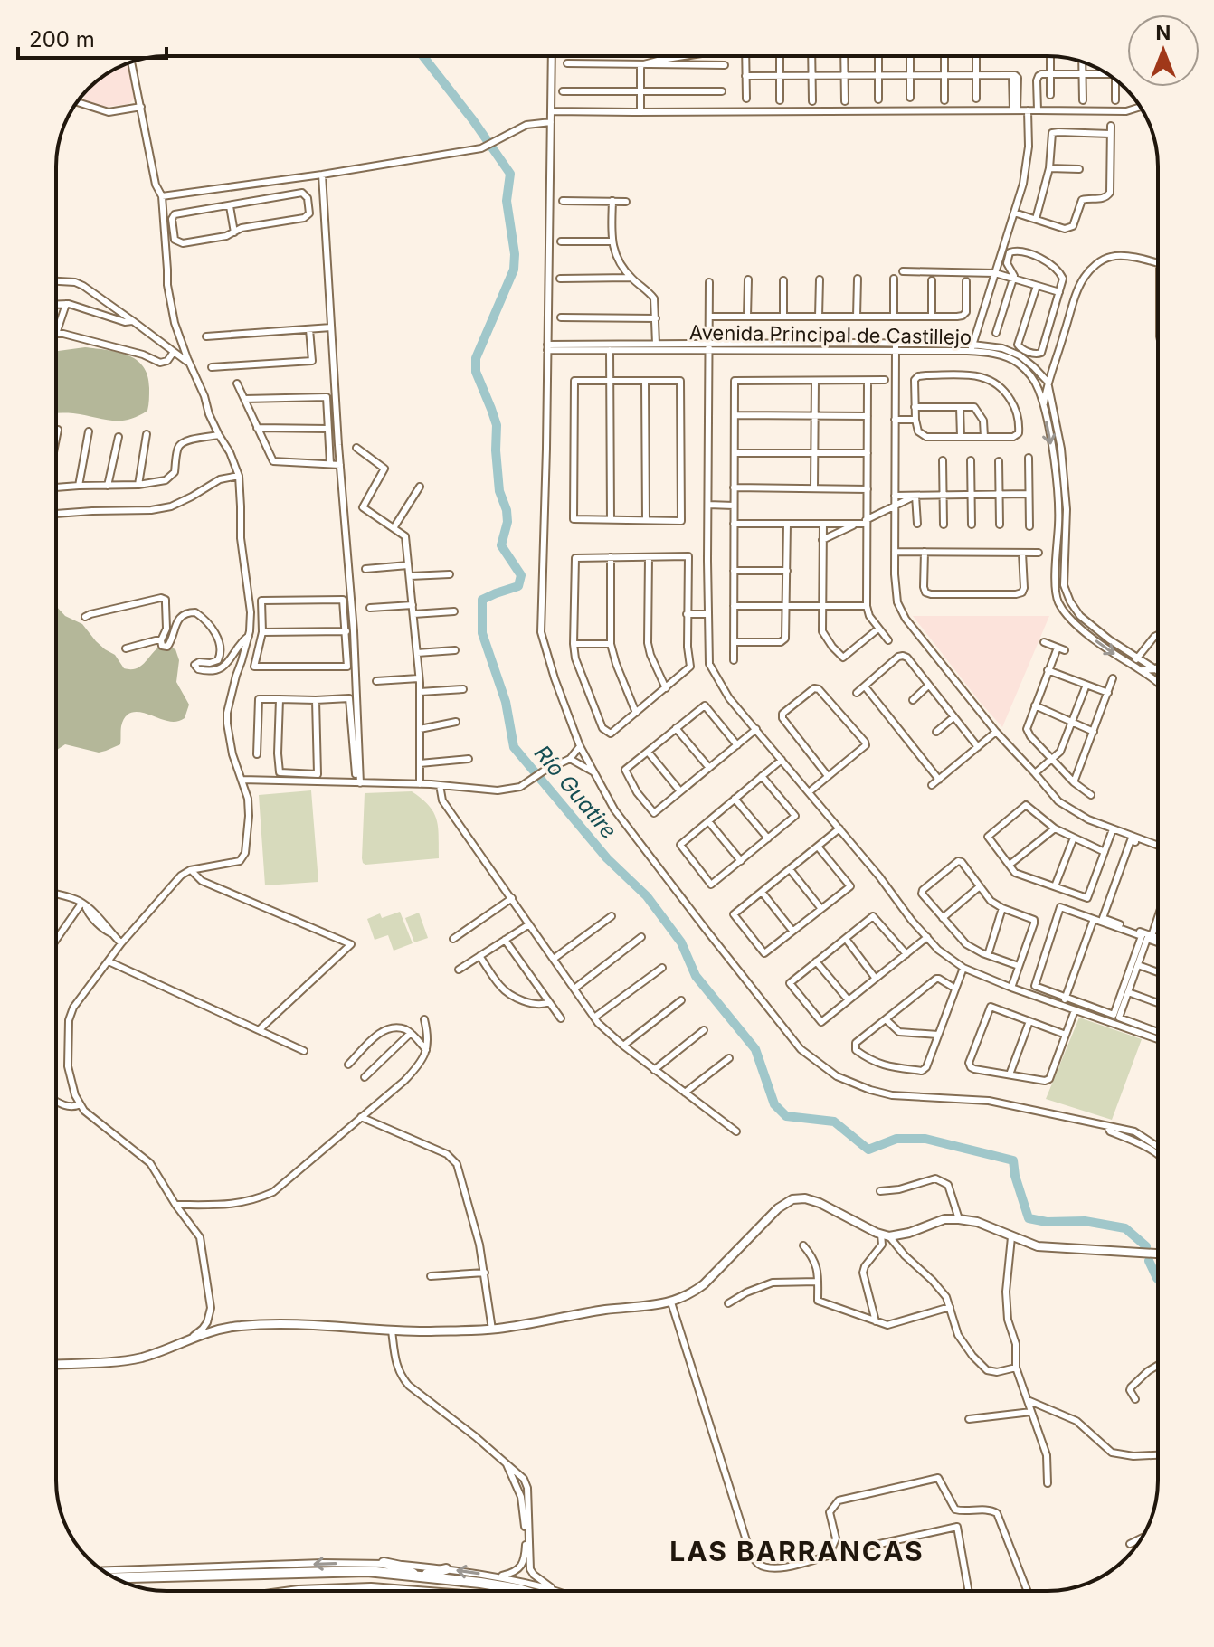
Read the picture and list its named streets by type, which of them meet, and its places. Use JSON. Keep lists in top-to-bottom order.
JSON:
{
  "streets": {
    "street": ["Avenida Principal de Castillejo"]
  },
  "districts": ["LAS BARRANCAS"],
  "water": ["Río Guatire"],
  "scale_bar": "200 m",
  "north": "top"
}
